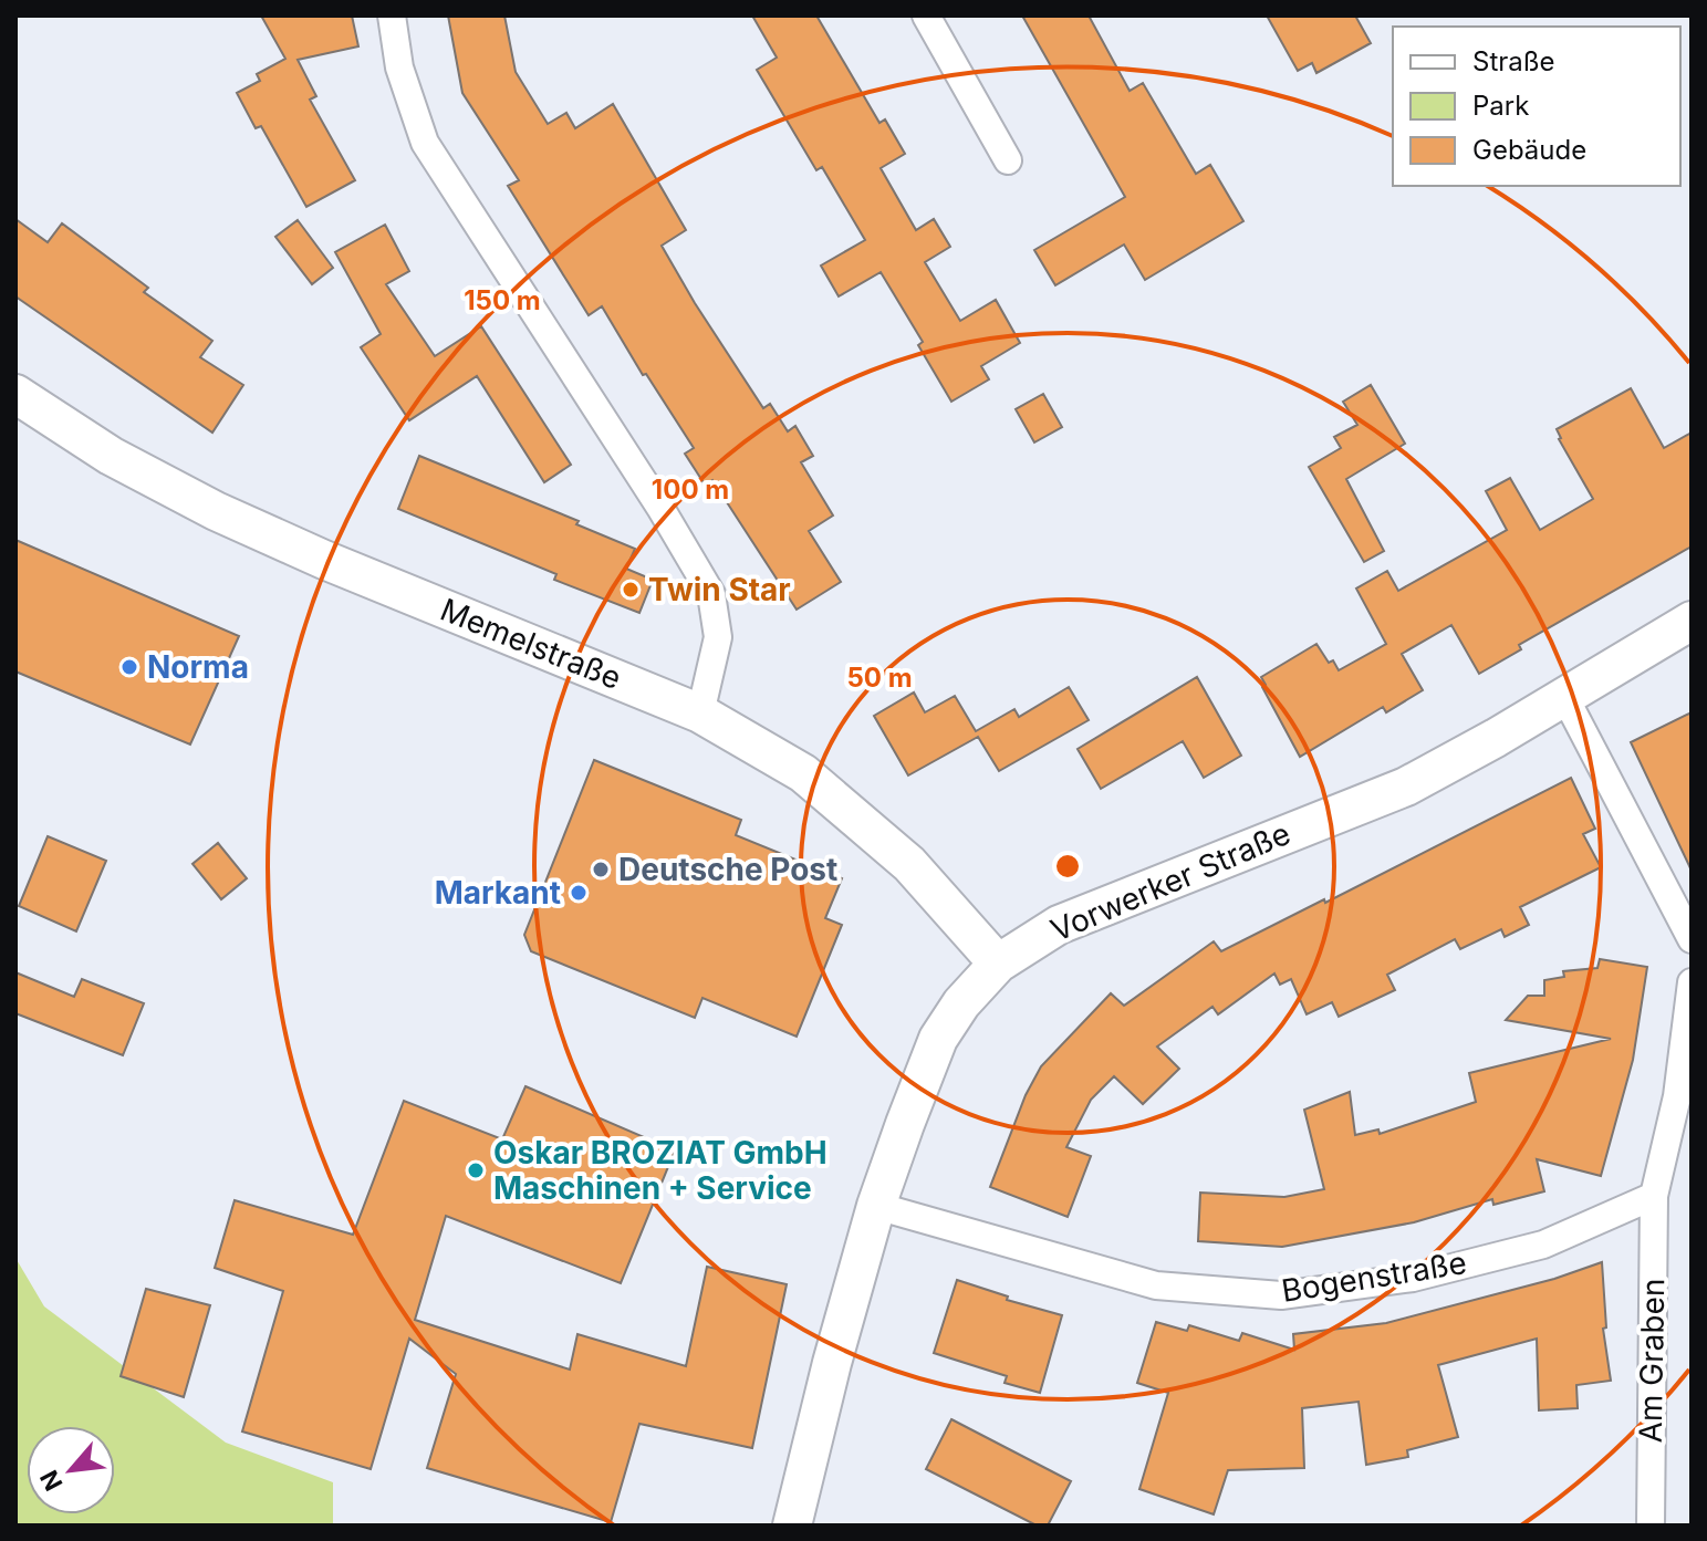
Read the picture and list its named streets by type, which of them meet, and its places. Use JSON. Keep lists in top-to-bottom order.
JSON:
{
  "streets": {
    "street": [
      "Memelstraße",
      "Vorwerker Straße",
      "Bogenstraße",
      "Am Graben"
    ]
  },
  "crossings": [
    ["Memelstraße", "Vorwerker Straße"],
    ["Vorwerker Straße", "Bogenstraße"],
    ["Bogenstraße", "Am Graben"]
  ],
  "places": [
    "Twin Star",
    "Norma",
    "Deutsche Post",
    "Markant",
    "Oskar BROZIAT GmbH Maschinen + Service"
  ],
  "legend": ["Straße", "Park", "Gebäude"],
  "north": "bottom left",
  "rings": ["150 m", "100 m", "50 m"]
}
